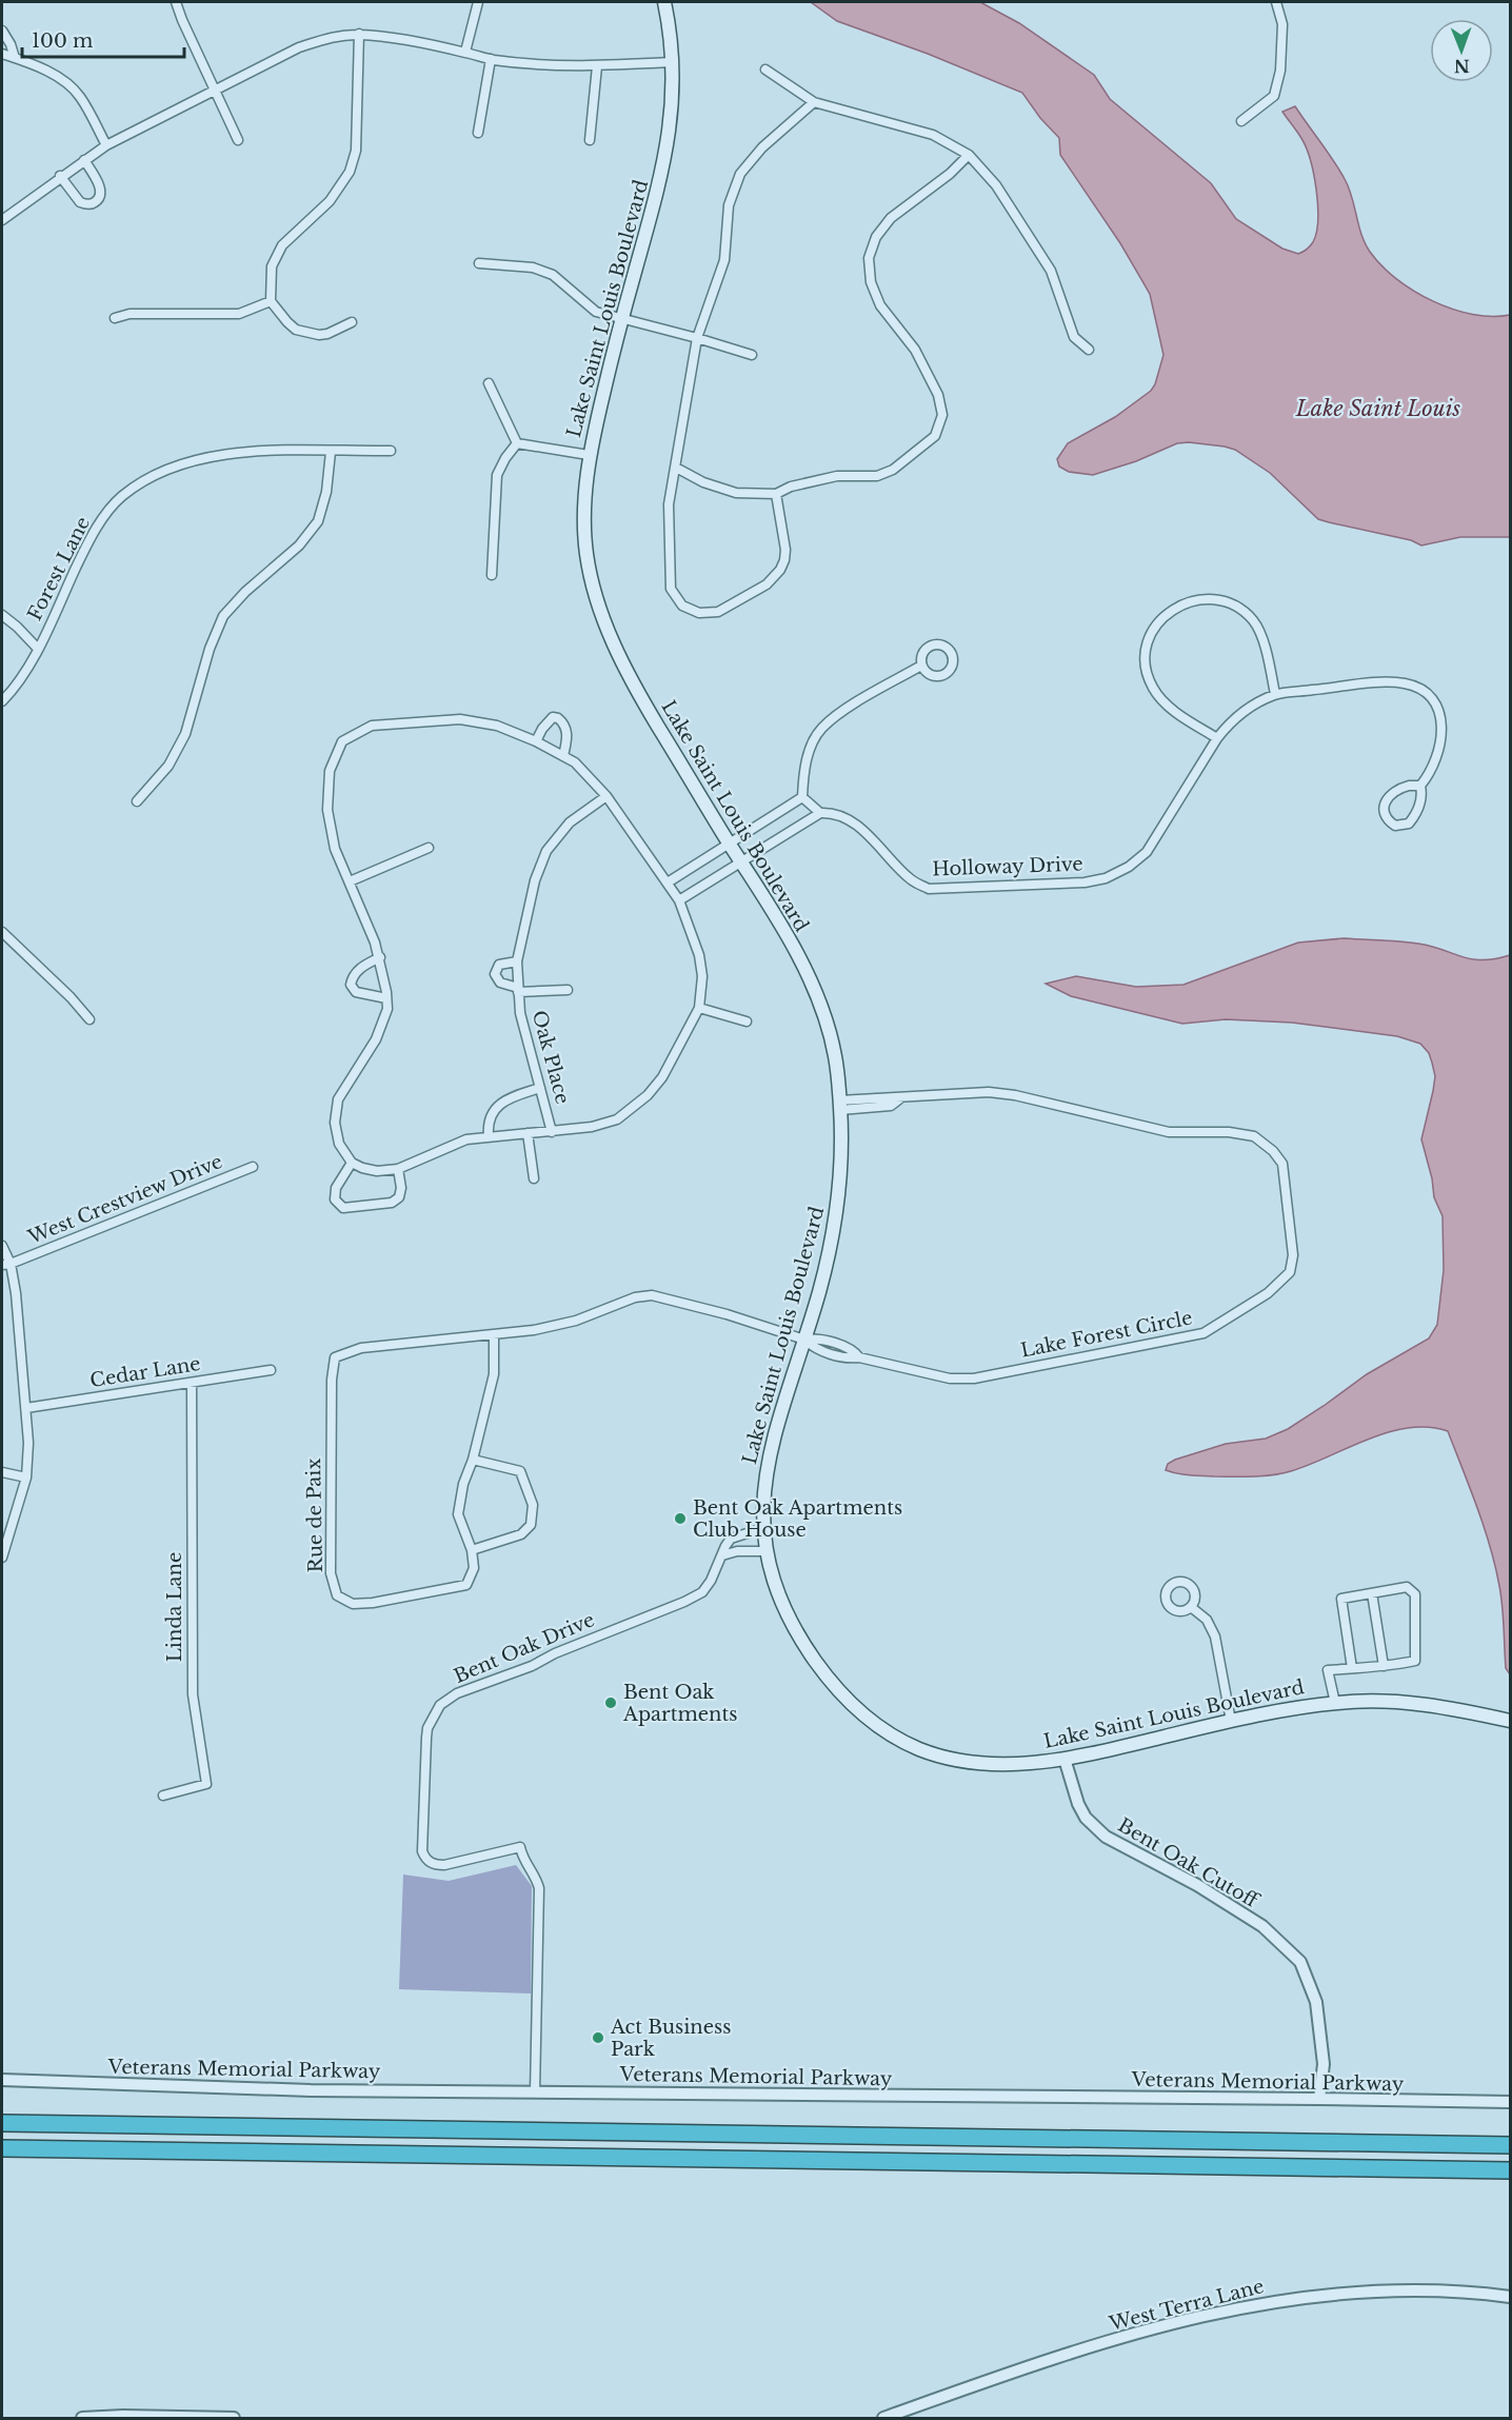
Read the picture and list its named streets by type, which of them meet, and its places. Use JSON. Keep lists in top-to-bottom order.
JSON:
{
  "streets": {
    "main road": ["Lake Saint Louis Boulevard"],
    "street": [
      "Forest Lane",
      "Holloway Drive",
      "Oak Place",
      "West Crestview Drive",
      "Lake Forest Circle",
      "Cedar Lane",
      "Rue de Paix",
      "Linda Lane",
      "Bent Oak Drive",
      "Bent Oak Cutoff",
      "Veterans Memorial Parkway",
      "West Terra Lane"
    ]
  },
  "crossings": [
    ["Lake Saint Louis Boulevard", "Lake Forest Circle"],
    ["Lake Saint Louis Boulevard", "Rue de Paix"],
    ["Lake Saint Louis Boulevard", "Bent Oak Drive"],
    ["Lake Saint Louis Boulevard", "Bent Oak Cutoff"],
    ["Lake Forest Circle", "Rue de Paix"],
    ["Cedar Lane", "Linda Lane"],
    ["Bent Oak Drive", "Veterans Memorial Parkway"],
    ["Bent Oak Cutoff", "Veterans Memorial Parkway"]
  ],
  "water": ["Lake Saint Louis"],
  "places": ["Bent Oak Apartments Club House", "Bent Oak Apartments", "Act Business Park"],
  "scale_bar": "100 m",
  "north": "bottom"
}
